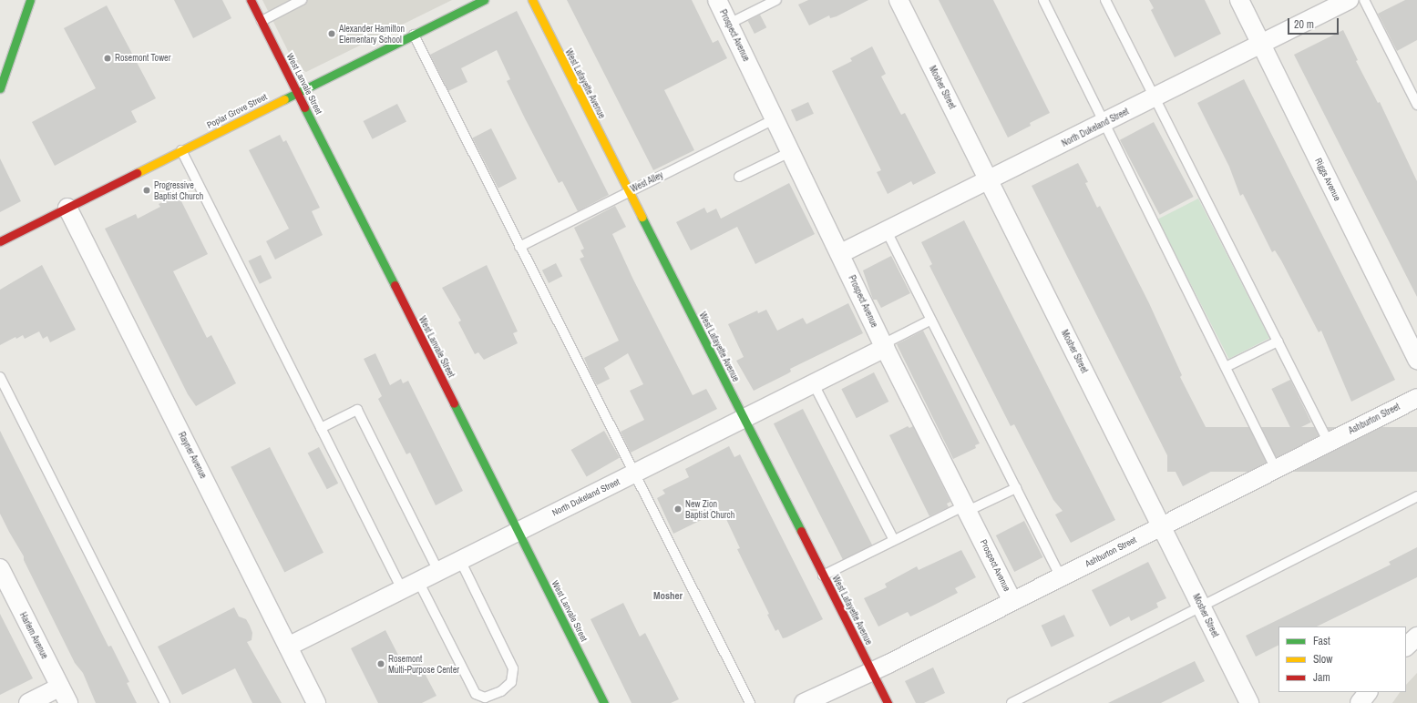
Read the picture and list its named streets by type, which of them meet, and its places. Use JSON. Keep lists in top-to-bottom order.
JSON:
{
  "streets": {
    "main road": ["West Lanvale Street", "West Lafayette Avenue", "Poplar Grove Street"],
    "street": [
      "Prospect Avenue",
      "Mosher Street",
      "North Dukeland Street",
      "Riggs Avenue",
      "Ashburton Street",
      "Rayner Avenue",
      "Harlem Avenue"
    ],
    "lane": ["West Alley"]
  },
  "crossings": [
    ["Prospect Avenue", "North Dukeland Street"],
    ["Prospect Avenue", "West Alley"],
    ["Prospect Avenue", "Ashburton Street"],
    ["West Lanvale Street", "Poplar Grove Street"],
    ["West Lanvale Street", "North Dukeland Street"],
    ["West Lafayette Avenue", "North Dukeland Street"],
    ["West Lafayette Avenue", "West Alley"],
    ["West Lafayette Avenue", "Ashburton Street"],
    ["Mosher Street", "North Dukeland Street"],
    ["Mosher Street", "Ashburton Street"],
    ["Poplar Grove Street", "Rayner Avenue"],
    ["North Dukeland Street", "Riggs Avenue"],
    ["North Dukeland Street", "Rayner Avenue"]
  ],
  "districts": ["Mosher"],
  "places": [
    "Alexander Hamilton Elementary School",
    "Rosemont Tower",
    "Progressive Baptist Church",
    "New Zion Baptist Church",
    "Rosemont Multi-Purpose Center"
  ],
  "legend": ["Fast", "Slow", "Jam"],
  "scale_bar": "20 m"
}
